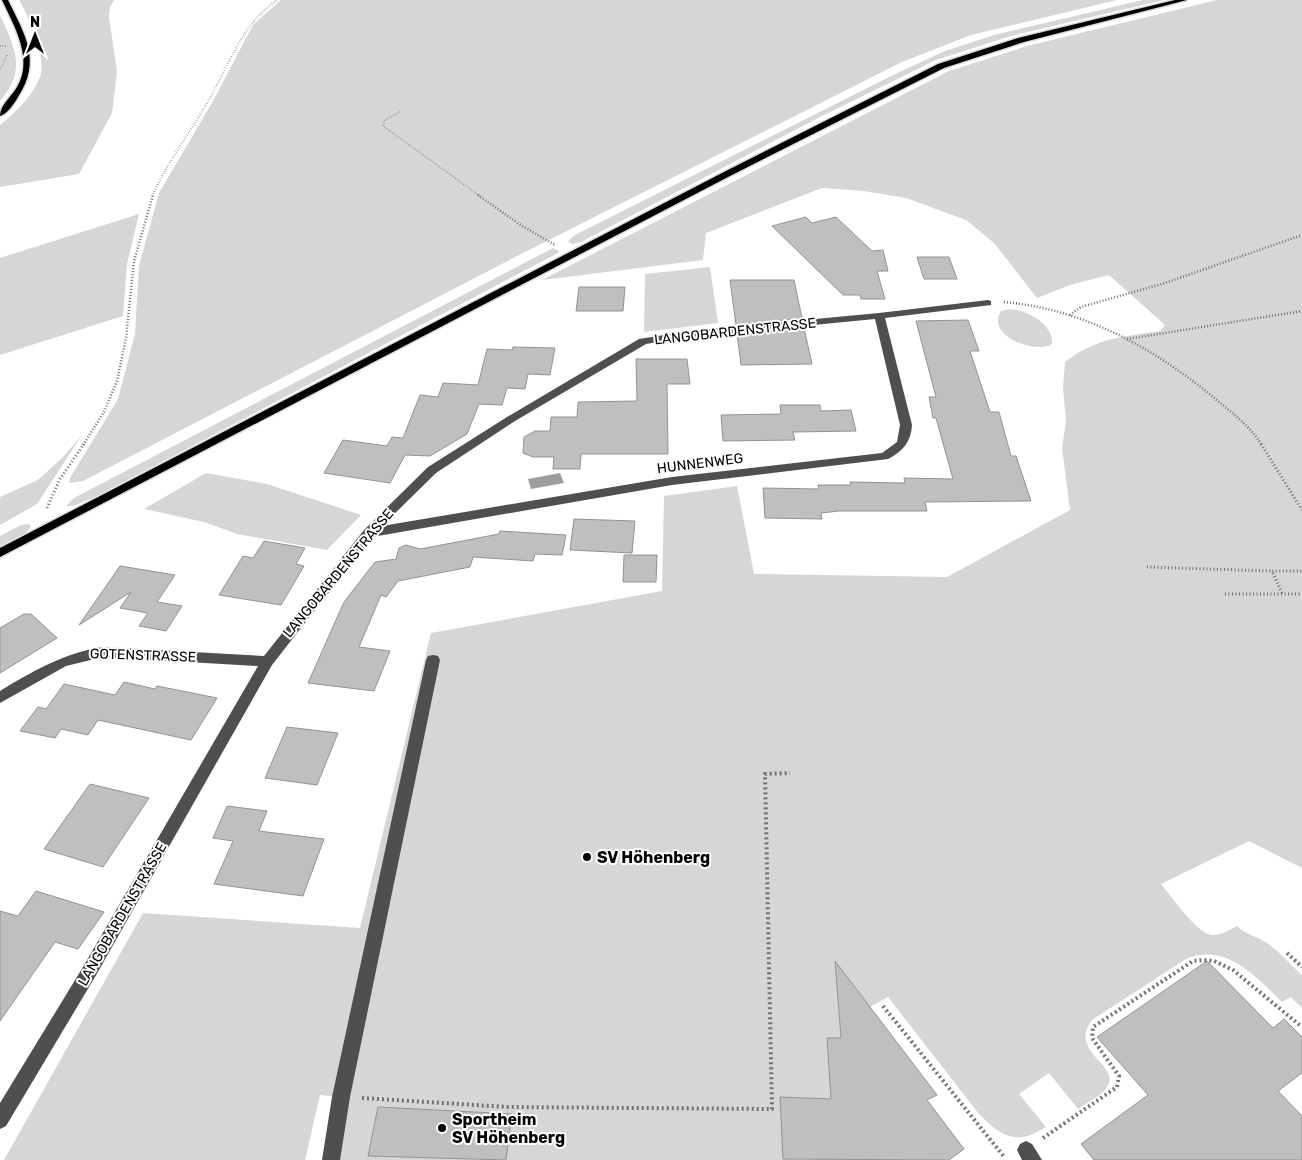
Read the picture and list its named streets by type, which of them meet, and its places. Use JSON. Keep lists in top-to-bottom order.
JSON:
{
  "streets": {
    "street": ["LANGOBARDENSTRASSE", "HUNNENWEG", "GOTENSTRASSE"]
  },
  "crossings": [
    ["LANGOBARDENSTRASSE", "HUNNENWEG"],
    ["LANGOBARDENSTRASSE", "GOTENSTRASSE"]
  ],
  "places": ["SV Höhenberg", "Sportheim SV Höhenberg"],
  "north": "top"
}
